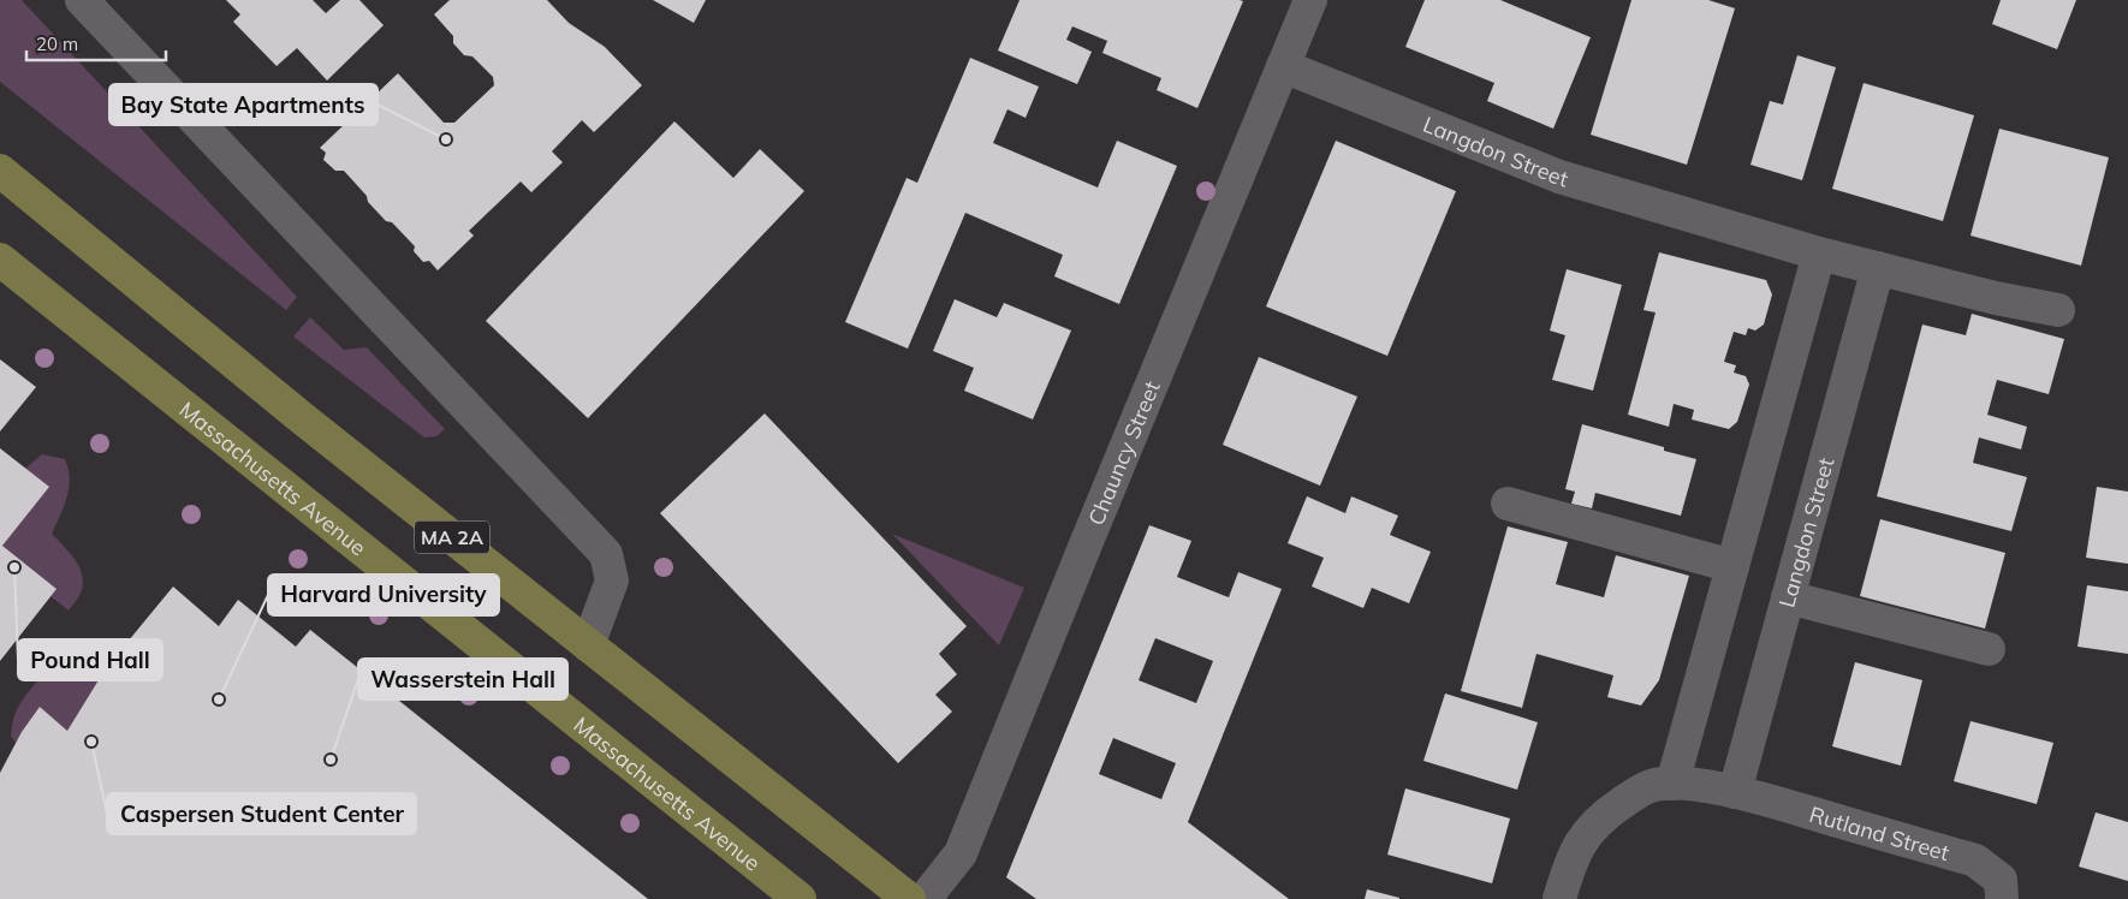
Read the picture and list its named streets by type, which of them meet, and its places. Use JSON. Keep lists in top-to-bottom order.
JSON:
{
  "streets": {
    "main road": ["Massachusetts Avenue", "MA 2A"],
    "street": ["Langdon Street", "Chauncy Street", "Rutland Street"]
  },
  "crossings": [
    ["Langdon Street", "Chauncy Street"],
    ["Langdon Street", "Rutland Street"]
  ],
  "places": [
    "Bay State Apartments",
    "Pound Hall",
    "Harvard University",
    "Caspersen Student Center",
    "Wasserstein Hall"
  ],
  "scale_bar": "20 m"
}
